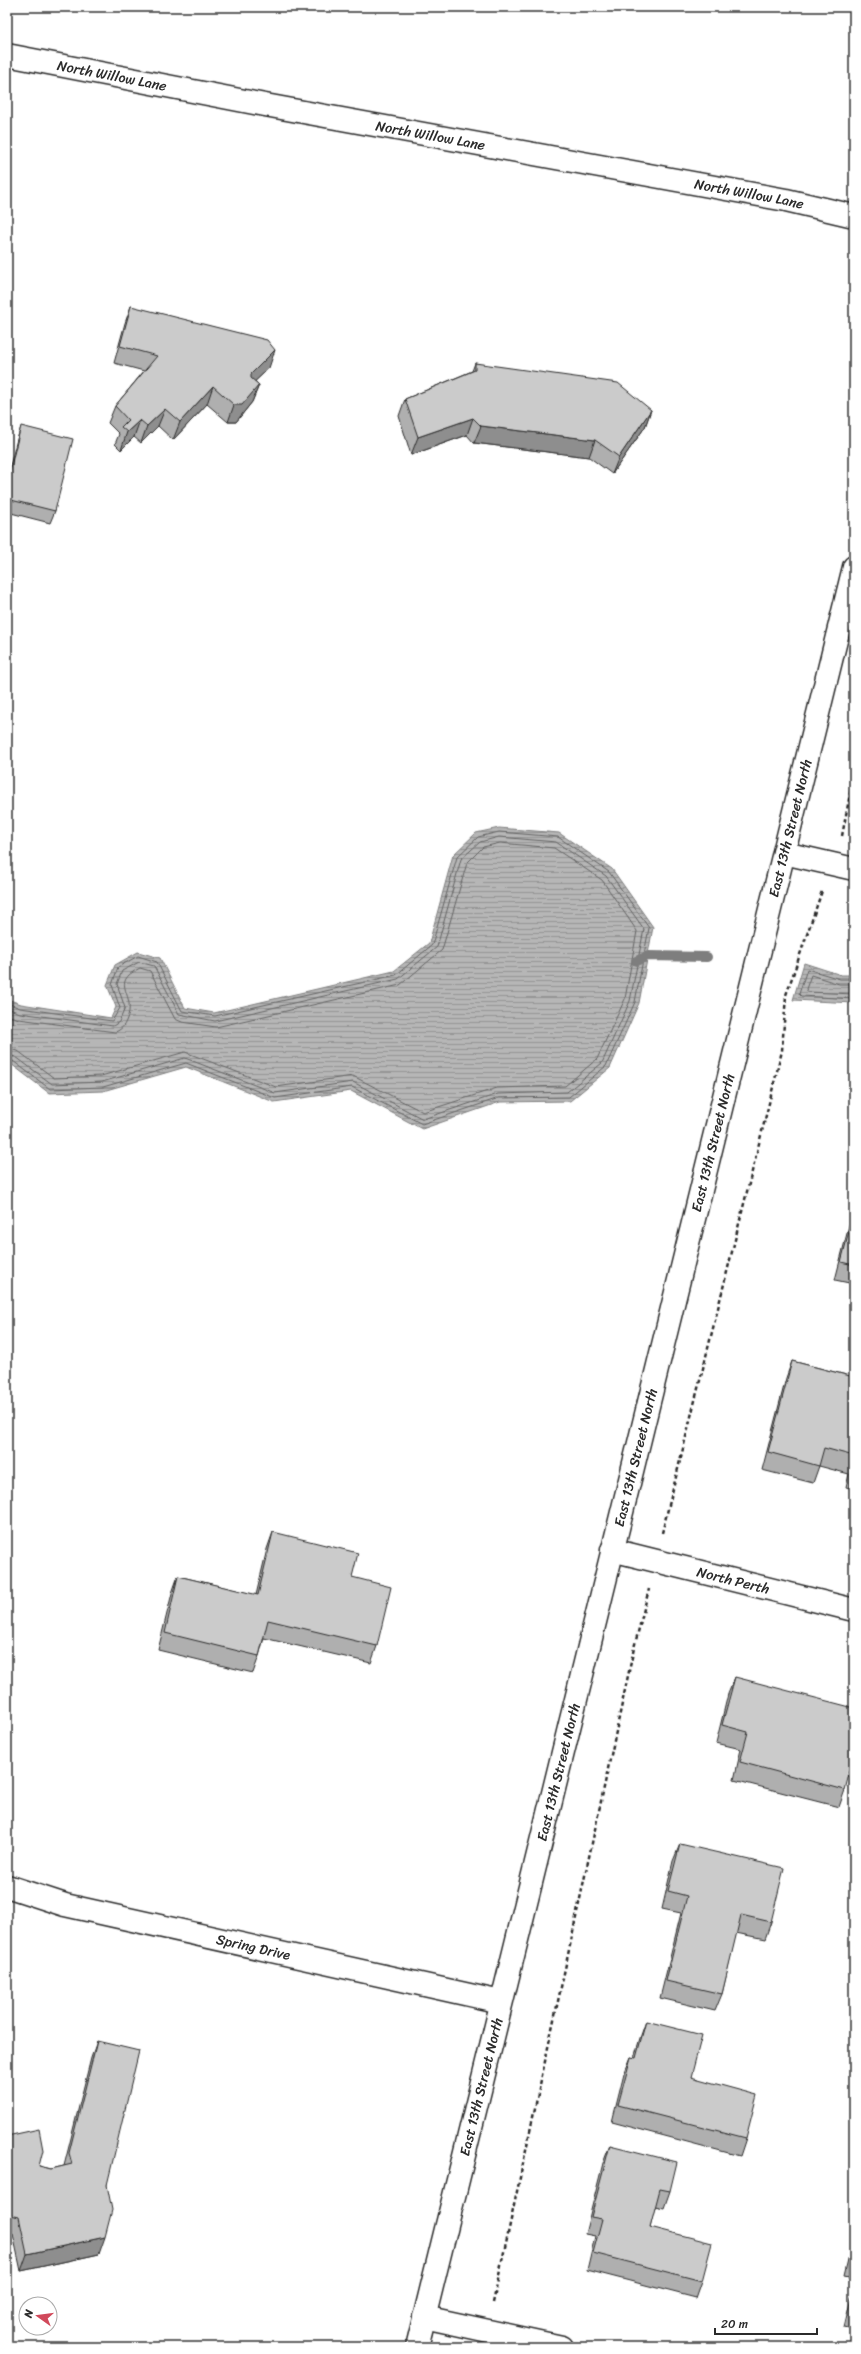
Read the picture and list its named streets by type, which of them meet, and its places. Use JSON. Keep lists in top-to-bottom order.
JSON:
{
  "streets": {
    "street": [
      "North Willow Lane",
      "East 13th Street North",
      "North Perth",
      "Spring Drive"
    ]
  },
  "crossings": [
    ["East 13th Street North", "North Perth"],
    ["East 13th Street North", "Spring Drive"]
  ],
  "scale_bar": "20 m",
  "north": "left"
}
